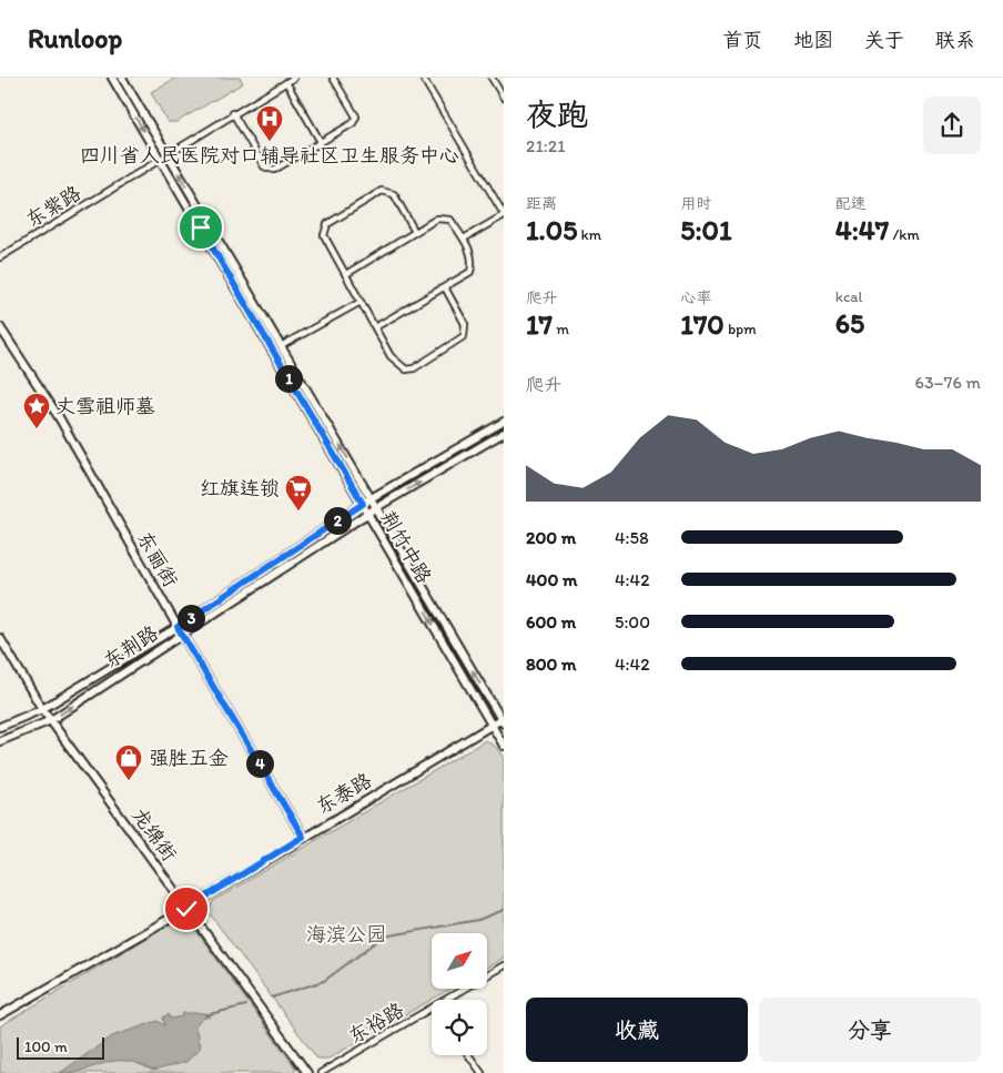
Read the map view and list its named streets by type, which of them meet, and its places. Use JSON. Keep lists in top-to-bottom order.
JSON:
{
  "streets": {
    "street": [
      "东紫路",
      "荆竹中路",
      "东丽街",
      "东荆路",
      "东泰路",
      "龙绵街",
      "东裕路"
    ]
  },
  "crossings": [
    ["东紫路", "荆竹中路"],
    ["荆竹中路", "东荆路"],
    ["荆竹中路", "东泰路"],
    ["东丽街", "东荆路"],
    ["东丽街", "东泰路"],
    ["东荆路", "龙绵街"],
    ["东泰路", "龙绵街"]
  ],
  "parks": ["海滨公园"],
  "places": {
    "hospital": ["四川省人民医院对口辅导社区卫生服务中心"],
    "place": ["丈雪祖师墓"],
    "supermarket": ["红旗连锁"],
    "shop": ["强胜五金"]
  },
  "scale_bar": "100 m",
  "north": "top right",
  "page": {
    "header": "Runloop",
    "nav": [
      "首页",
      "地图",
      "关于",
      "联系"
    ],
    "heading": ["夜跑", "21:21"],
    "stats": [
      ["距离", "1.05 km"],
      ["用时", "5:01"],
      ["配速", "4:47 /km"],
      ["爬升", "17 m"],
      ["心率", "170 bpm"],
      ["kcal", "65"]
    ],
    "chart": ["爬升", "63–76 m"],
    "pins": [
      "1",
      "2",
      "3",
      "4"
    ],
    "list": [
      {
        "name": "200 m",
        "note": "4:58"
      },
      {
        "name": "400 m",
        "note": "4:42"
      },
      {
        "name": "600 m",
        "note": "5:00"
      },
      {
        "name": "800 m",
        "note": "4:42"
      }
    ],
    "buttons": ["收藏", "分享"],
    "scale": "100 m"
  }
}
